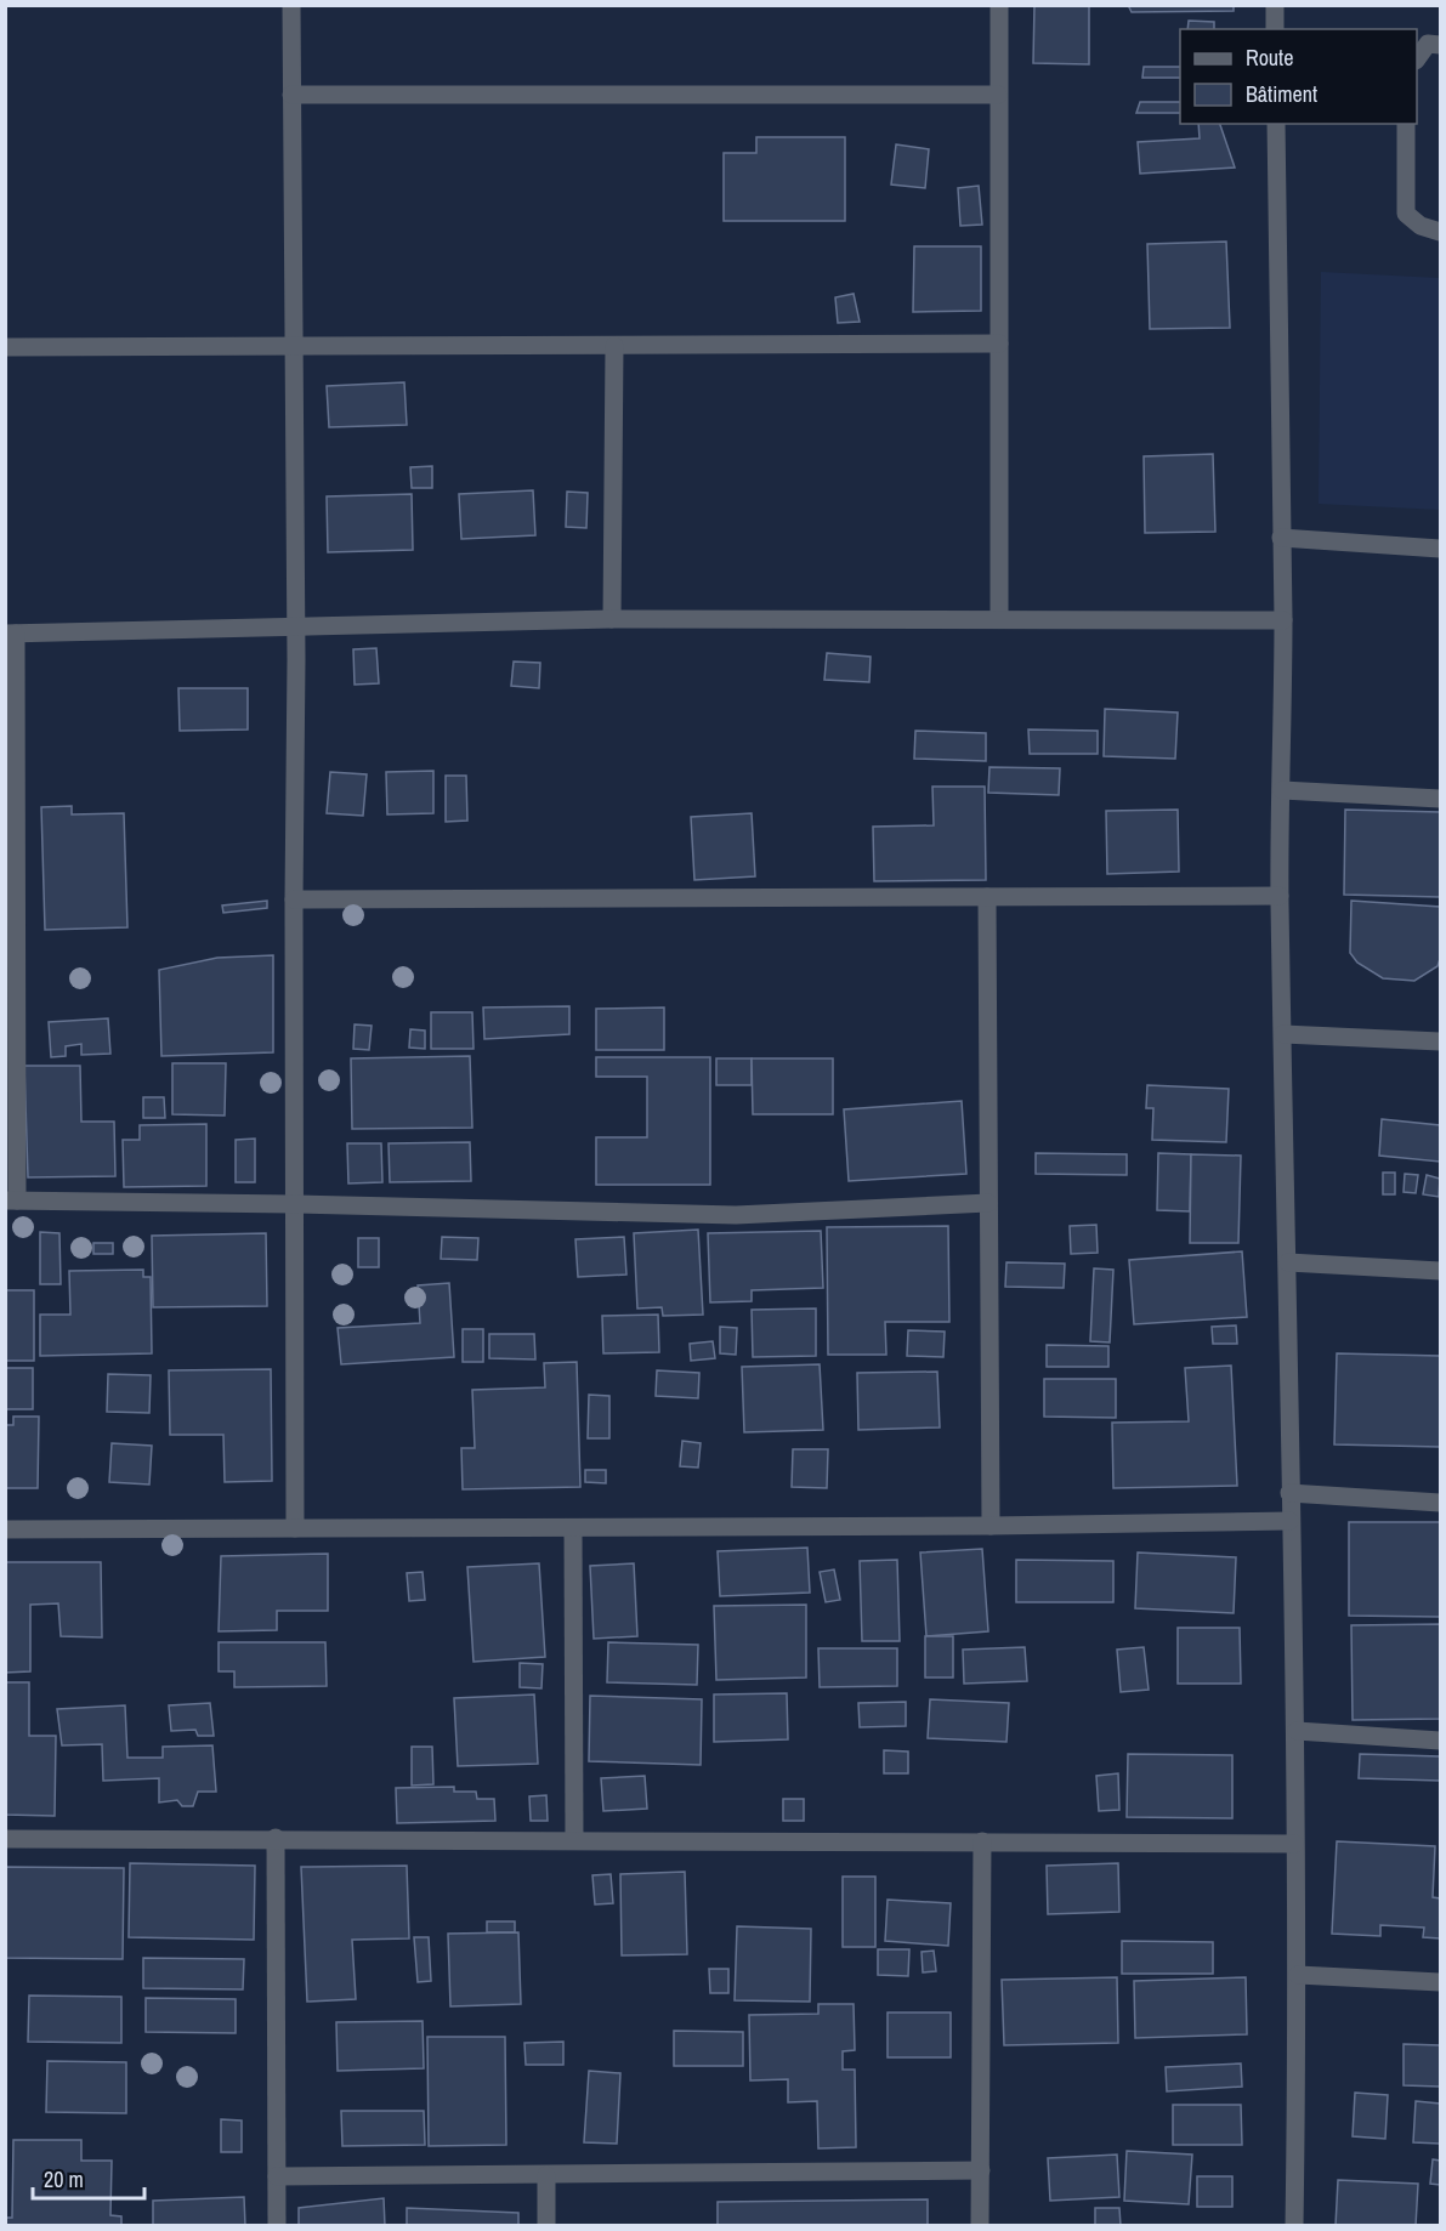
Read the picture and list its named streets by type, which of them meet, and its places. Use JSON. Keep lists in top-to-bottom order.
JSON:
{
  "legend": ["Route", "Bâtiment"],
  "scale_bar": "20 m"
}
